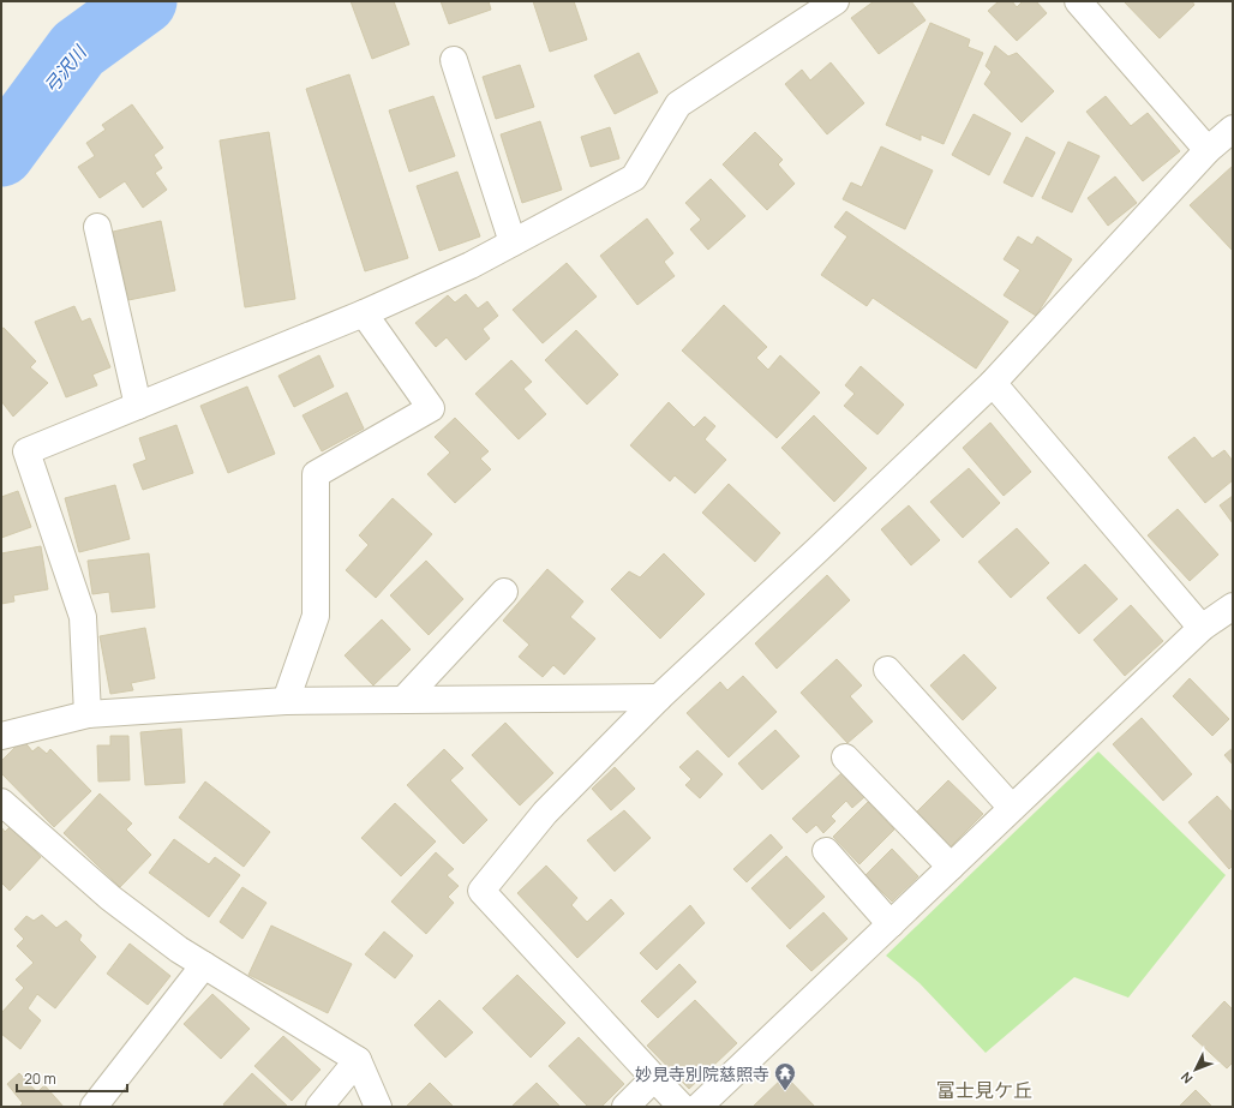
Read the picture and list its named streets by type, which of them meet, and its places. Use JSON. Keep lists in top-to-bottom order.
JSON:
{
  "districts": ["富士見ケ丘"],
  "water": ["弓沢川"],
  "places": {
    "temple": ["妙見寺別院慈照寺"]
  },
  "scale_bar": "20 m",
  "north": "bottom left"
}
